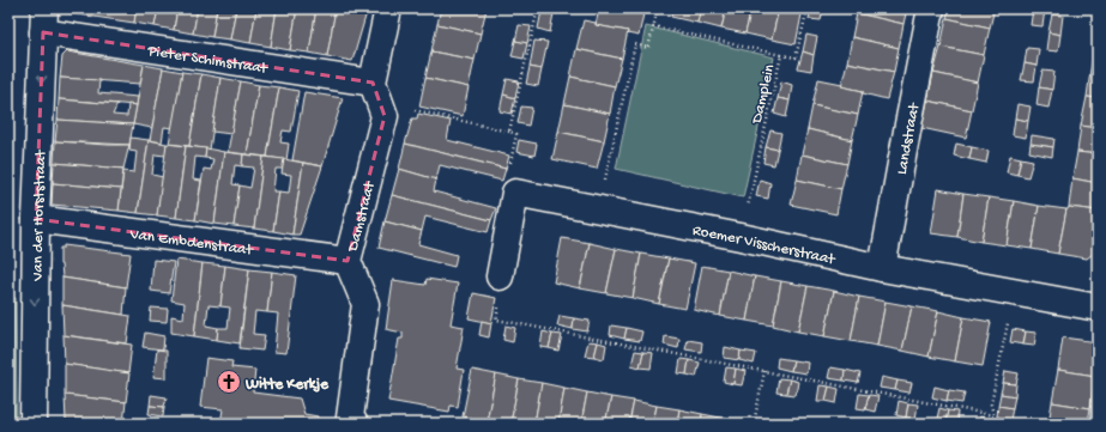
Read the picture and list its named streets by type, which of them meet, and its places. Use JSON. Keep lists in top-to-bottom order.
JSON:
{
  "streets": {
    "street": [
      "Pieter Schimstraat",
      "Landstraat",
      "Van der Horststraat",
      "Damstraat",
      "Van Embdenstraat",
      "Roemer Visscherstraat"
    ],
    "path": ["Damplein"]
  },
  "crossings": [
    ["Pieter Schimstraat", "Van der Horststraat"],
    ["Pieter Schimstraat", "Damstraat"],
    ["Damplein", "Roemer Visscherstraat"],
    ["Landstraat", "Roemer Visscherstraat"],
    ["Van der Horststraat", "Van Embdenstraat"],
    ["Damstraat", "Van Embdenstraat"]
  ],
  "one_way": ["Van der Horststraat"],
  "places": {
    "church": ["Witte Kerkje"]
  }
}
